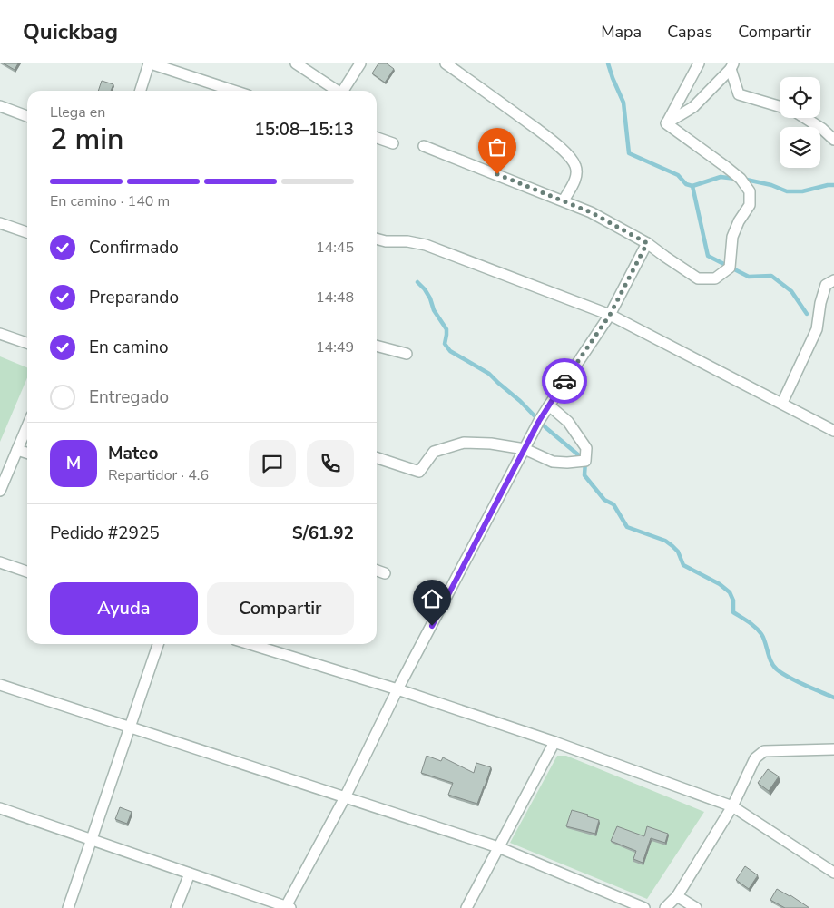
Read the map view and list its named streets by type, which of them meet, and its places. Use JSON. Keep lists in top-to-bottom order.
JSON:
{
  "page": {
    "header": "Quickbag",
    "nav": ["Mapa", "Capas", "Compartir"],
    "heading": ["2 min", "Llega en", "15:08–15:13"],
    "panel": [
      "Mateo",
      "Repartidor · 4.6",
      "Pedido #2925",
      "S/61.92"
    ],
    "bar": "En camino · 140 m",
    "list": [
      ["Confirmado", "14:45"],
      ["Preparando", "14:48"],
      ["En camino", "14:49"],
      "Entregado"
    ],
    "round": "M",
    "buttons": ["Ayuda", "Compartir"]
  }
}
